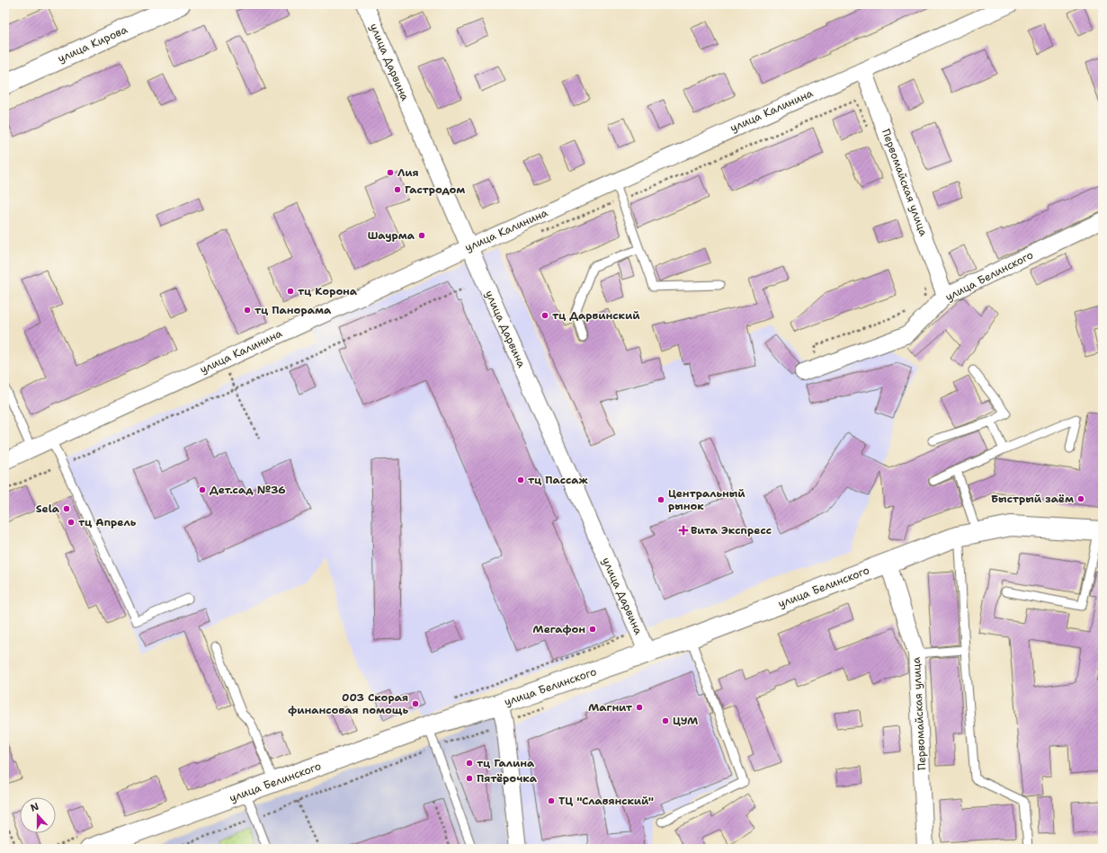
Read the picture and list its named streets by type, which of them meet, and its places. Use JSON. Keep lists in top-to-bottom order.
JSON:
{
  "streets": {
    "street": [
      "улица Кирова",
      "улица Дарвина",
      "улица Калинина",
      "Первомайская улица",
      "улица Белинского"
    ]
  },
  "crossings": [
    ["улица Дарвина", "улица Калинина"],
    ["улица Дарвина", "улица Белинского"],
    ["улица Калинина", "Первомайская улица"],
    ["Первомайская улица", "улица Белинского"]
  ],
  "places": {
    "other": [
      "Лия",
      "Гастродом",
      "Шаурма",
      "тц Корона",
      "тц Панорама",
      "тц Дарвинский",
      "тц Пассаж",
      "Дет.сад №36",
      "Быстрый заём",
      "Центральный рынок",
      "Sela",
      "тц Апрель",
      "Мегафон",
      "003 Скорая финансовая помощь",
      "Магнит",
      "ЦУМ",
      "тц Галина",
      "Пятёрочка",
      "ТЦ \"Славянский\""
    ],
    "health": ["Вита Экспресс"]
  },
  "north": "top"
}
